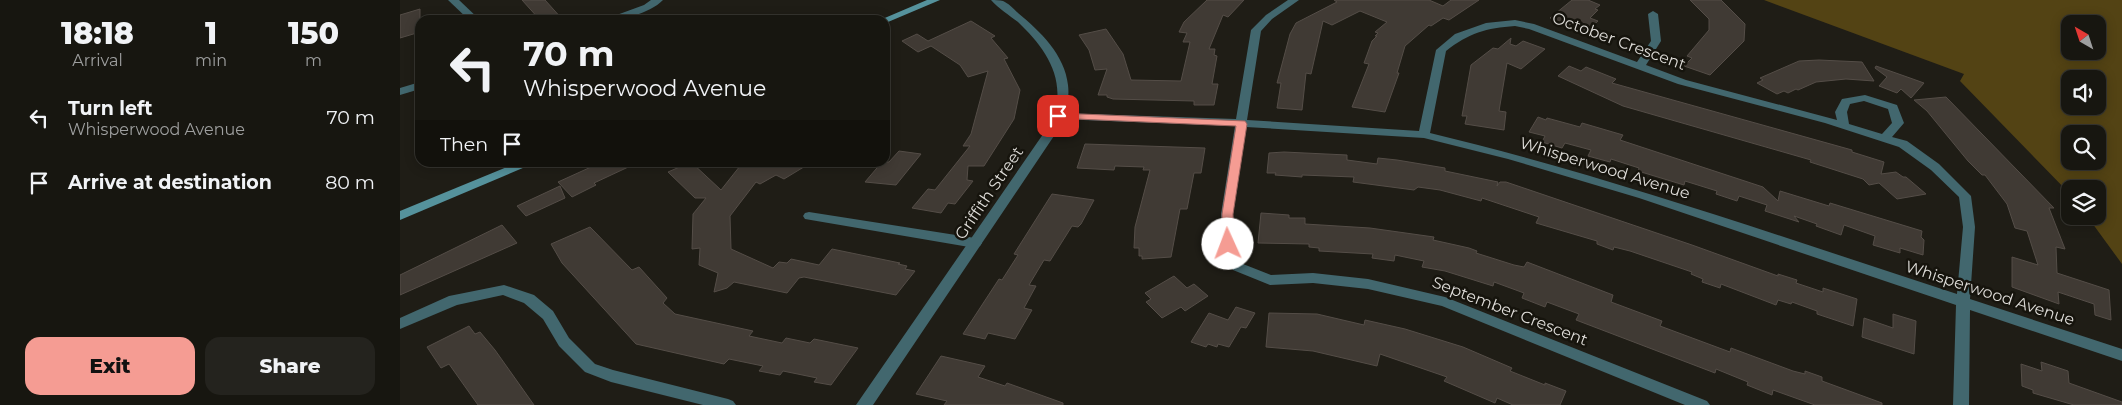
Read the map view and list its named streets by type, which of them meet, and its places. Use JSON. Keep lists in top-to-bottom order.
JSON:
{
  "streets": {
    "street": [
      "October Crescent",
      "Whisperwood Avenue",
      "Griffith Street",
      "September Crescent"
    ]
  },
  "crossings": [
    ["October Crescent", "Whisperwood Avenue"],
    ["Whisperwood Avenue", "Griffith Street"],
    ["Whisperwood Avenue", "September Crescent"]
  ],
  "north": "top left",
  "page": {
    "eta": [
      "18:18",
      "Arrival",
      "1",
      "min",
      "150",
      "m"
    ],
    "turn": ["70 m", "Whisperwood Avenue"],
    "list": [
      {
        "name": "Turn left",
        "note": "Whisperwood Avenue",
        "value": "70 m"
      },
      {
        "name": "Arrive at destination",
        "value": "80 m"
      }
    ],
    "then": "Then",
    "buttons": ["Exit", "Share"]
  }
}
